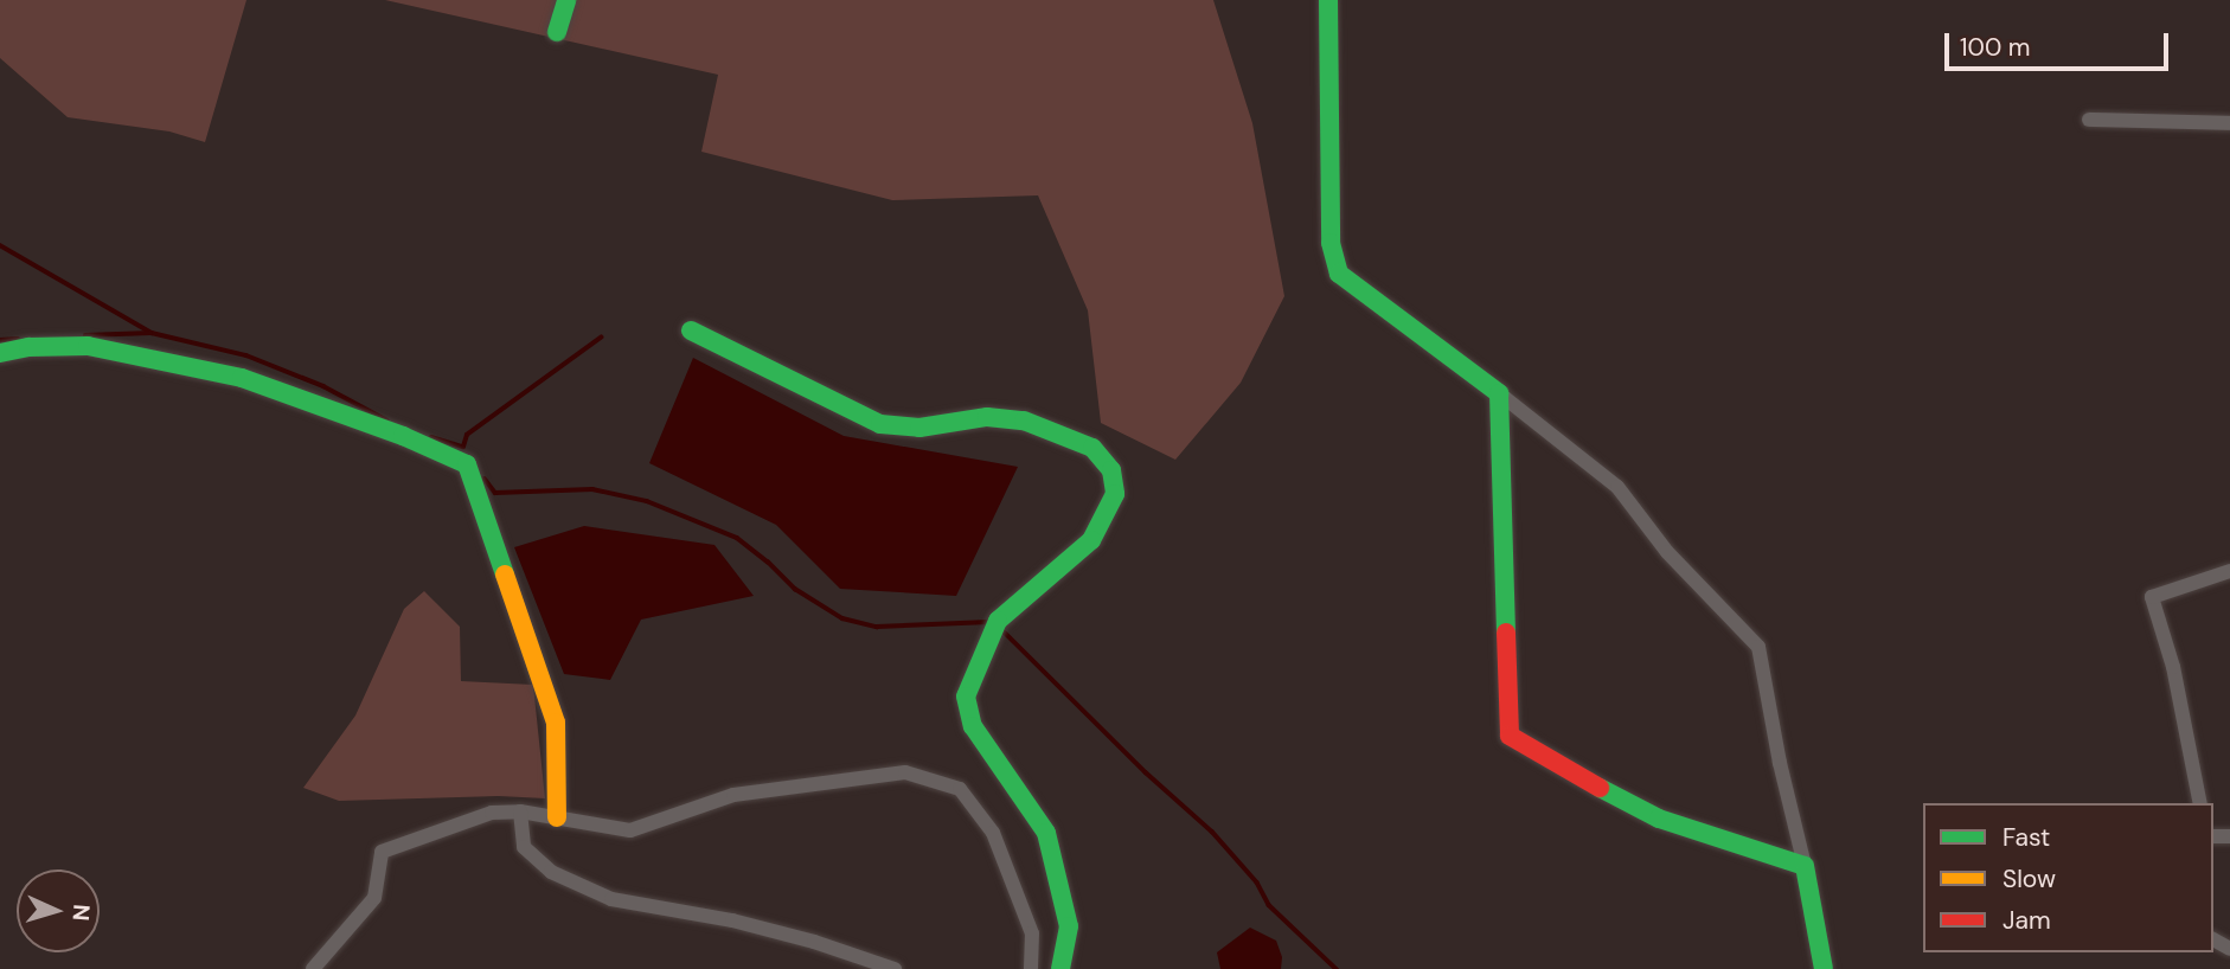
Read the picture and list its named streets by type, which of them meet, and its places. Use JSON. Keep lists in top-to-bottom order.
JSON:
{
  "legend": ["Fast", "Slow", "Jam"],
  "scale_bar": "100 m",
  "north": "right"
}
